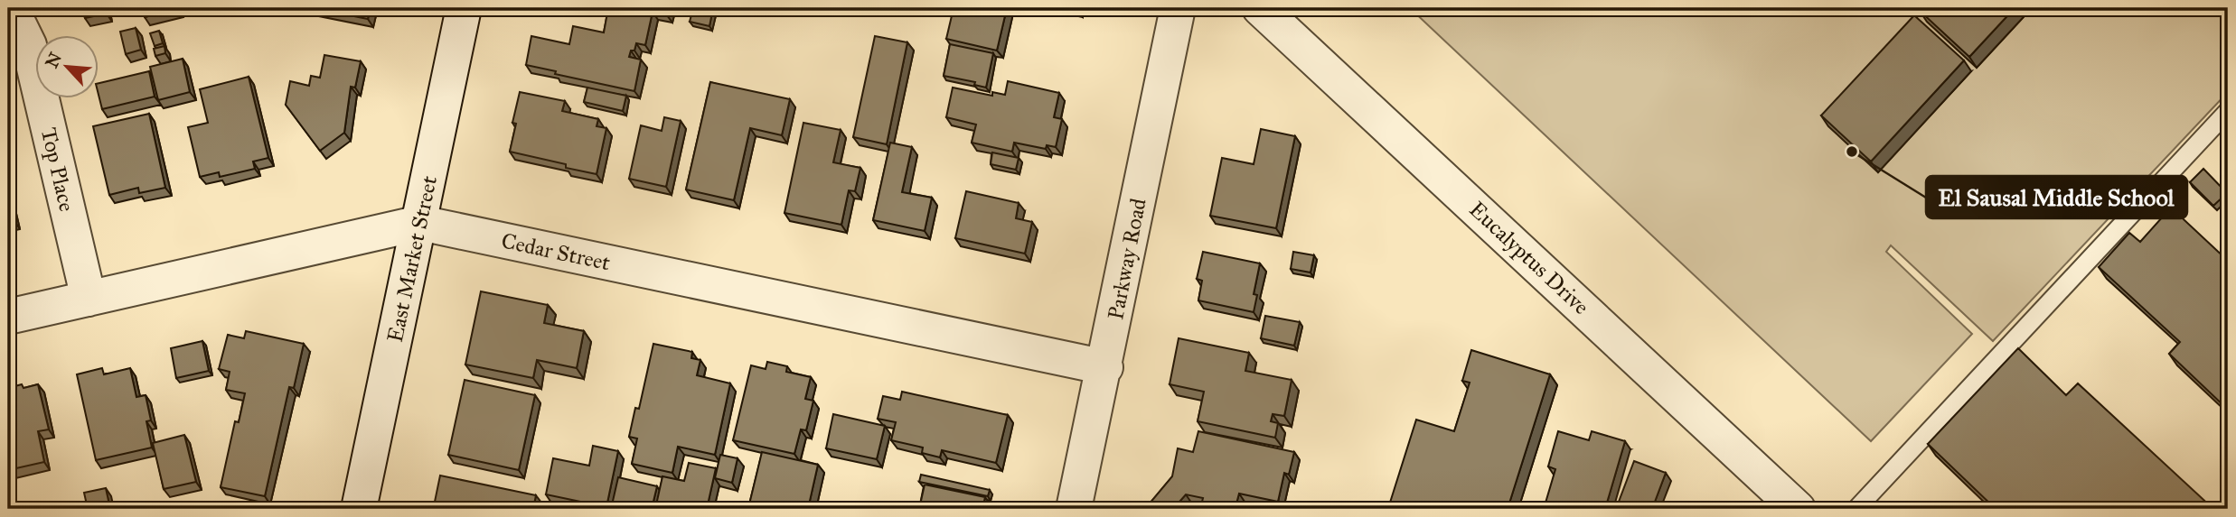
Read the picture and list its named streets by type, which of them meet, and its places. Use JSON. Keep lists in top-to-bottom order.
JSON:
{
  "streets": {
    "street": [
      "Top Place",
      "Cedar Street",
      "Eucalyptus Drive",
      "East Market Street",
      "Parkway Road"
    ]
  },
  "crossings": [
    ["Top Place", "Cedar Street"],
    ["Cedar Street", "East Market Street"],
    ["Cedar Street", "Parkway Road"]
  ],
  "places": ["El Sausal Middle School"],
  "north": "top left"
}
